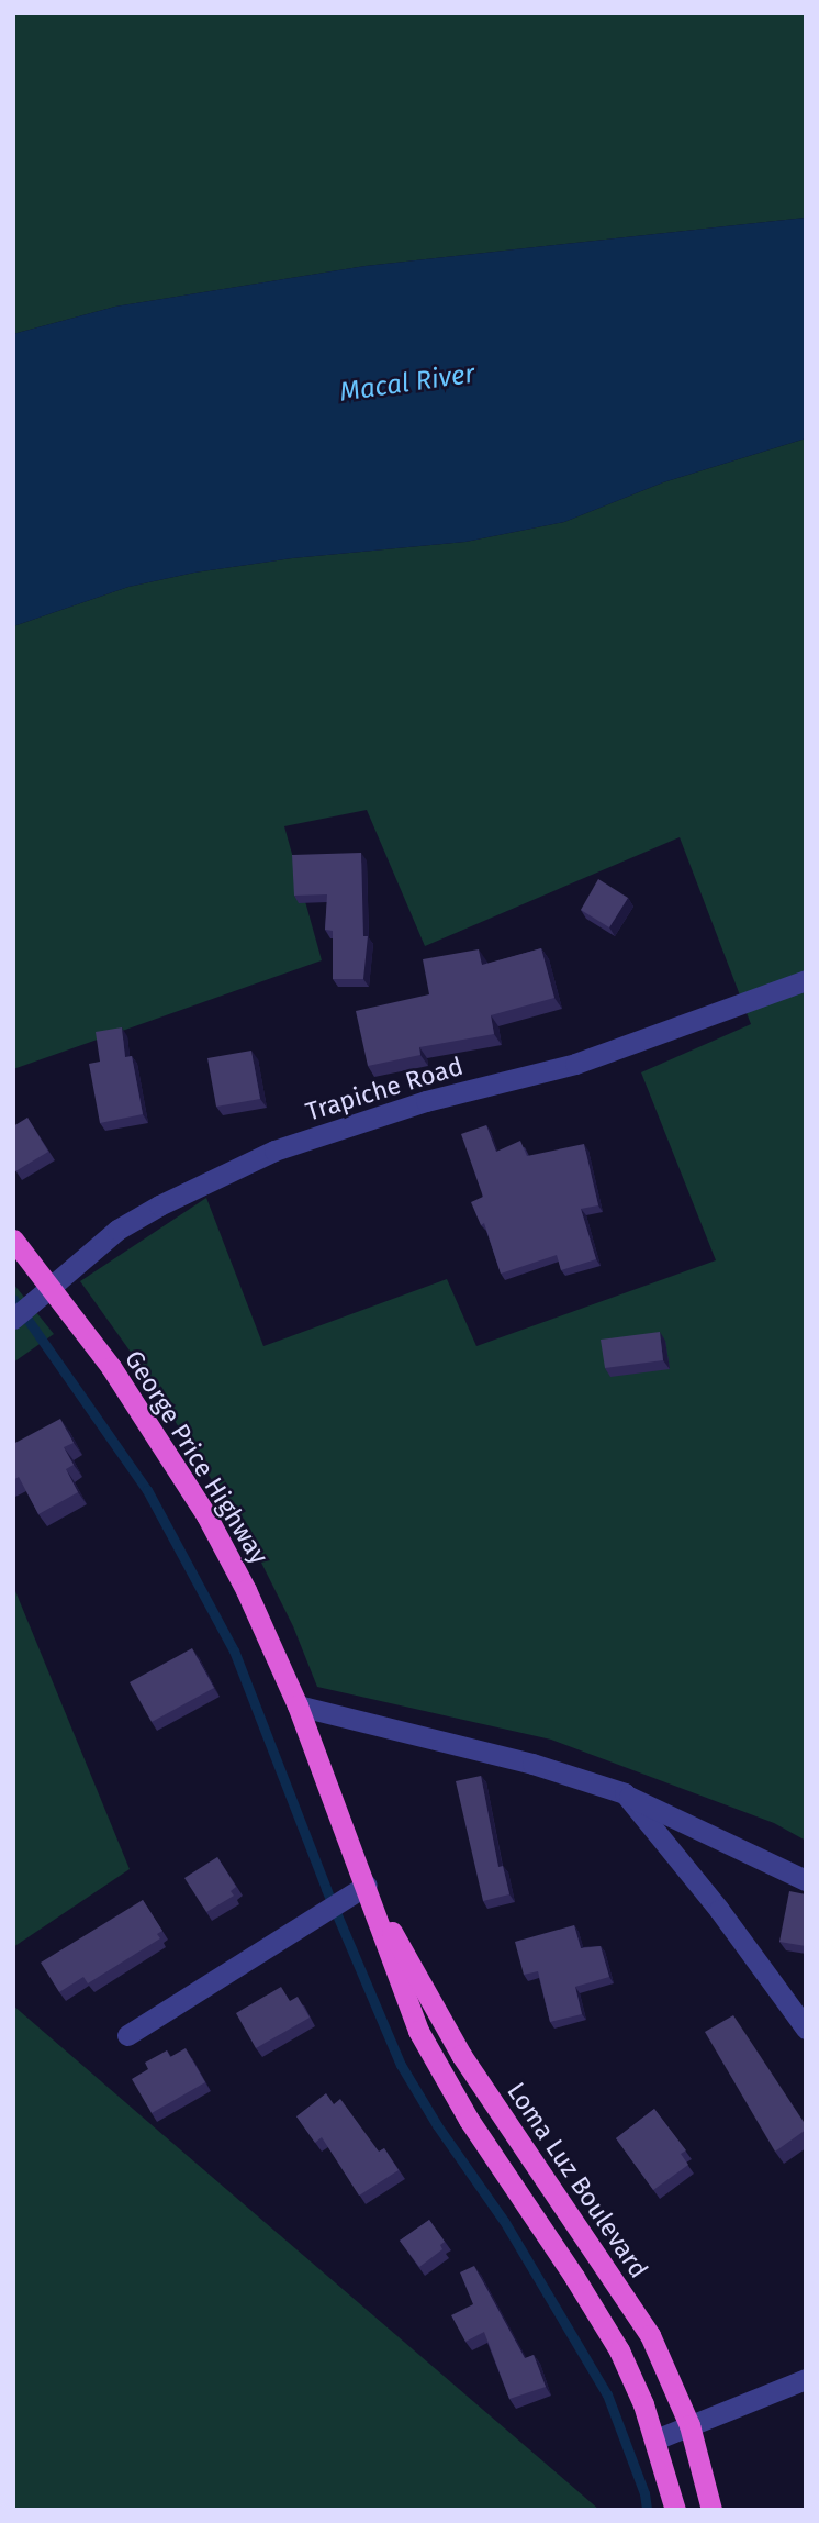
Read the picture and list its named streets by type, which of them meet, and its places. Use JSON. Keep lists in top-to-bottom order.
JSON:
{
  "streets": {
    "highway": ["George Price Highway", "Loma Luz Boulevard"],
    "street": ["Trapiche Road"]
  },
  "crossings": [
    ["Trapiche Road", "George Price Highway"],
    ["George Price Highway", "Loma Luz Boulevard"]
  ],
  "water": ["Macal River"]
}
